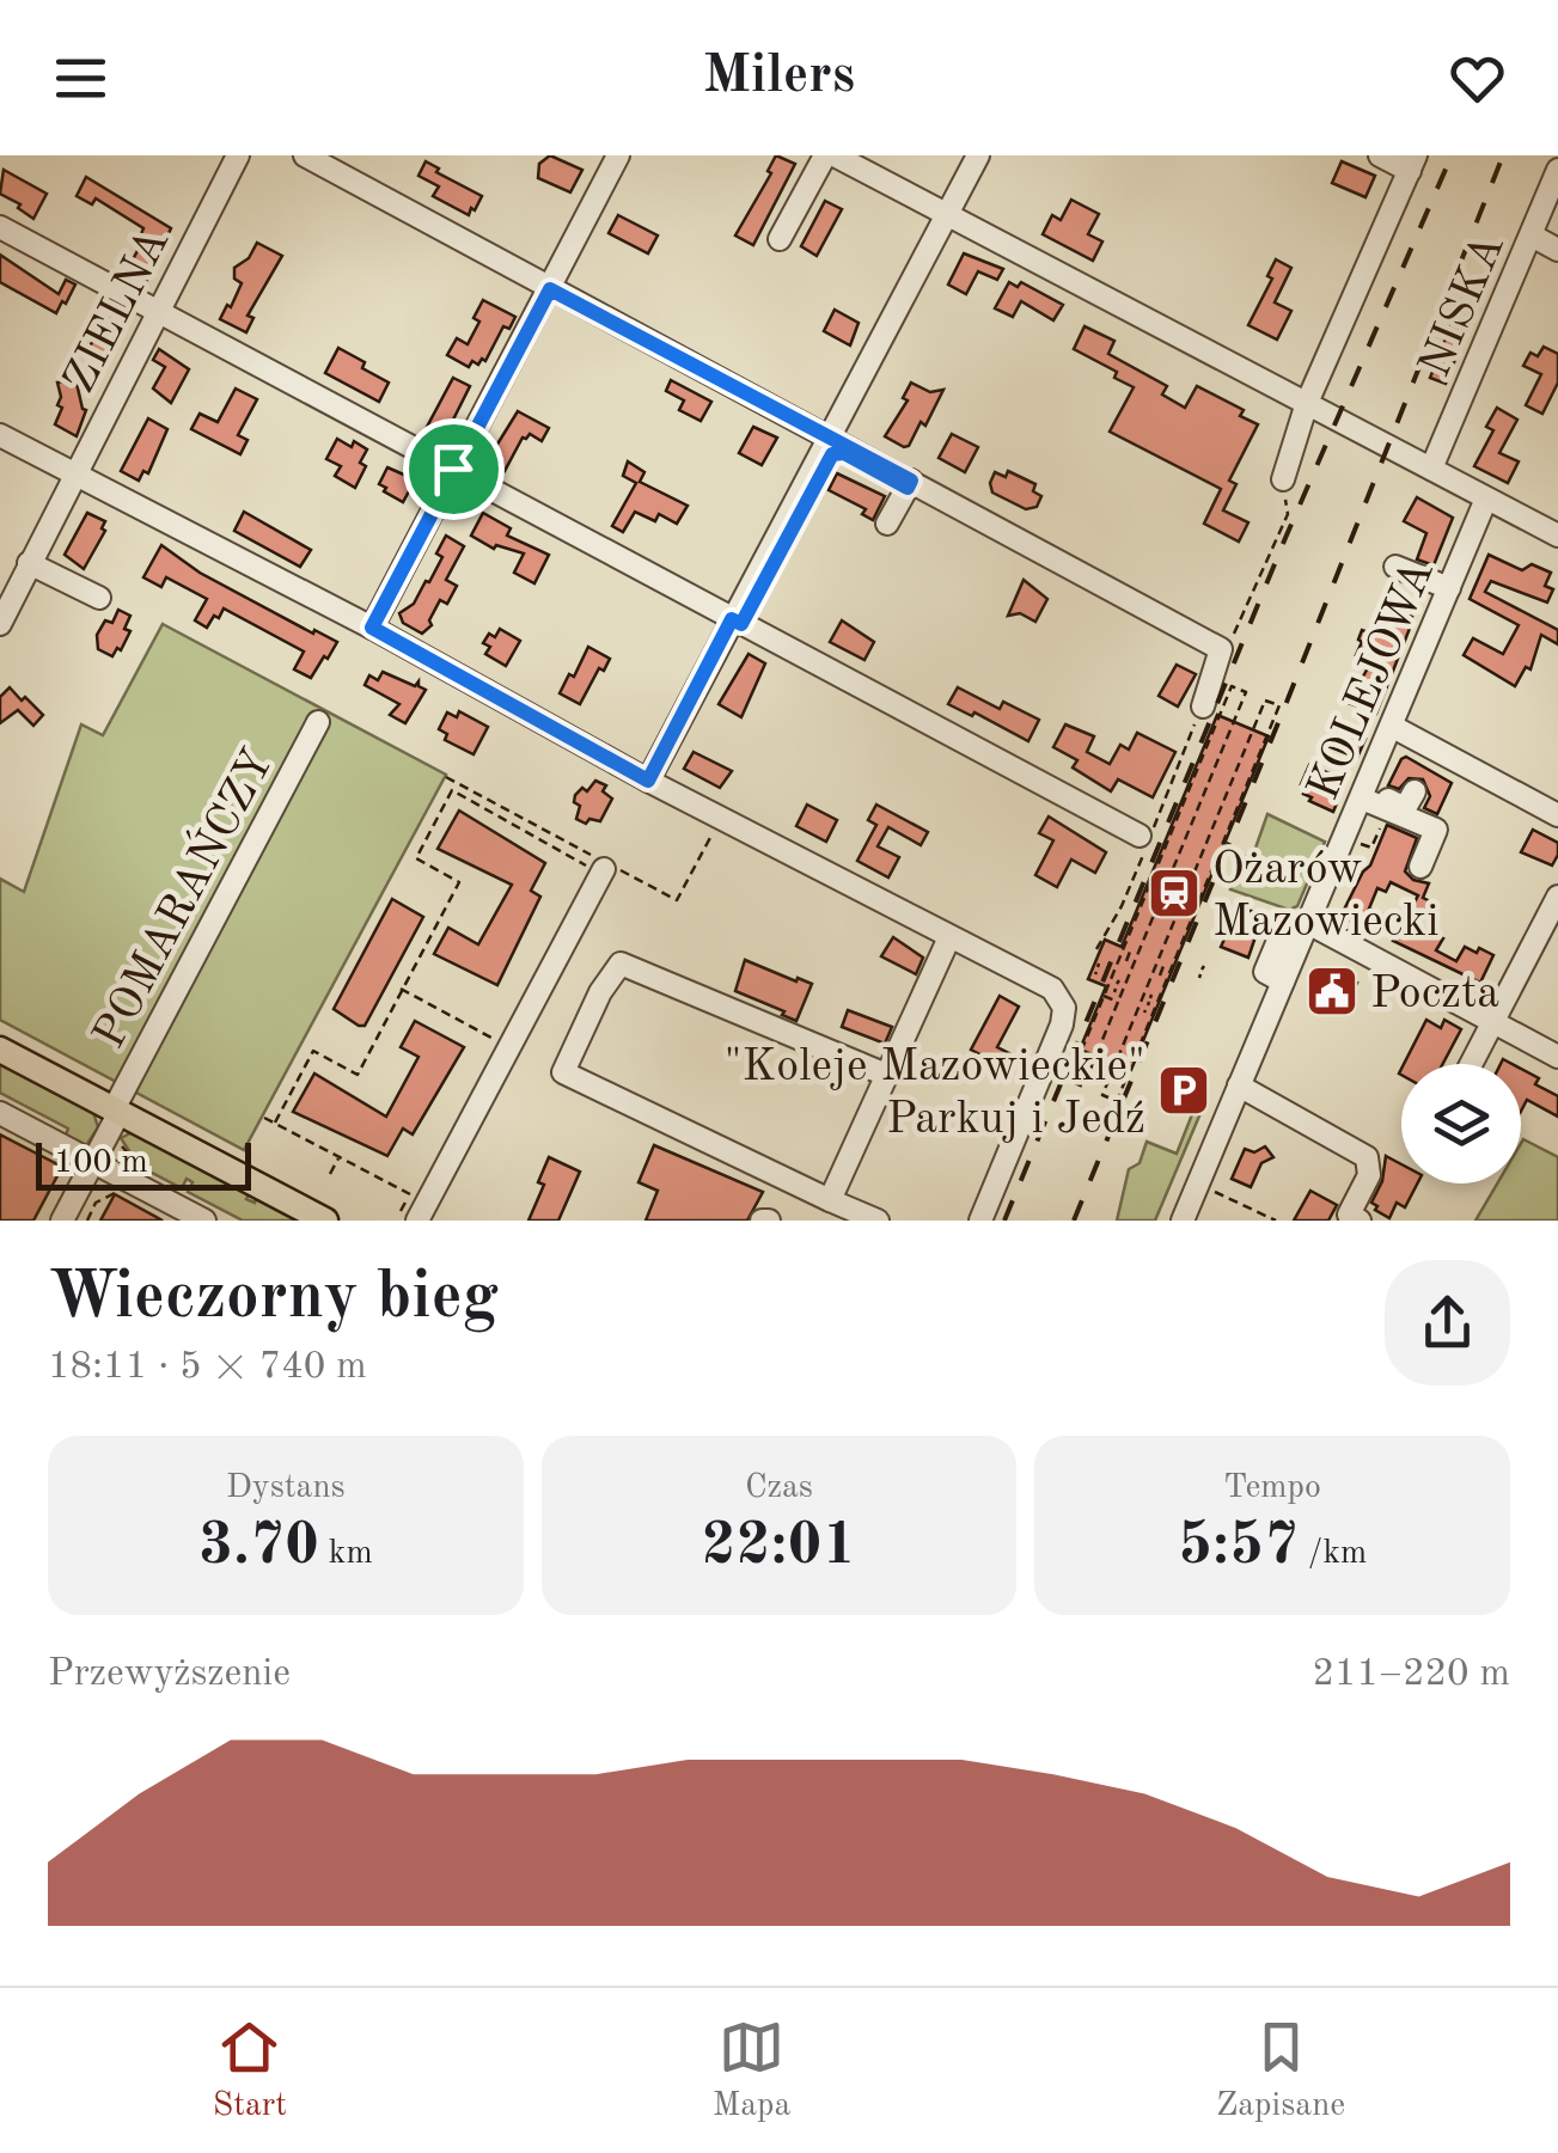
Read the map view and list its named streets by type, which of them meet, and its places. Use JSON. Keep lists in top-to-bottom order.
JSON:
{
  "streets": {
    "street": [
      "NISKA",
      "ZIELNA",
      "KOLEJOWA",
      "POMARAŃCZY"
    ]
  },
  "places": {
    "station": ["Ożarów Mazowiecki"],
    "public building": ["Poczta"],
    "parking": ["\"Koleje Mazowieckie\" Parkuj i Jedź"]
  },
  "scale_bar": "100 m",
  "page": {
    "header": "Milers",
    "scale": "100 m",
    "heading": ["Wieczorny bieg", "18:11 · 5 × 740 m"],
    "stats": [
      ["Dystans", "3.70 km"],
      ["Czas", "22:01"],
      ["Tempo", "5:57 /km"]
    ],
    "chart": ["Przewyższenie", "211–220 m"],
    "tabs": ["Start", "Mapa", "Zapisane"]
  }
}
